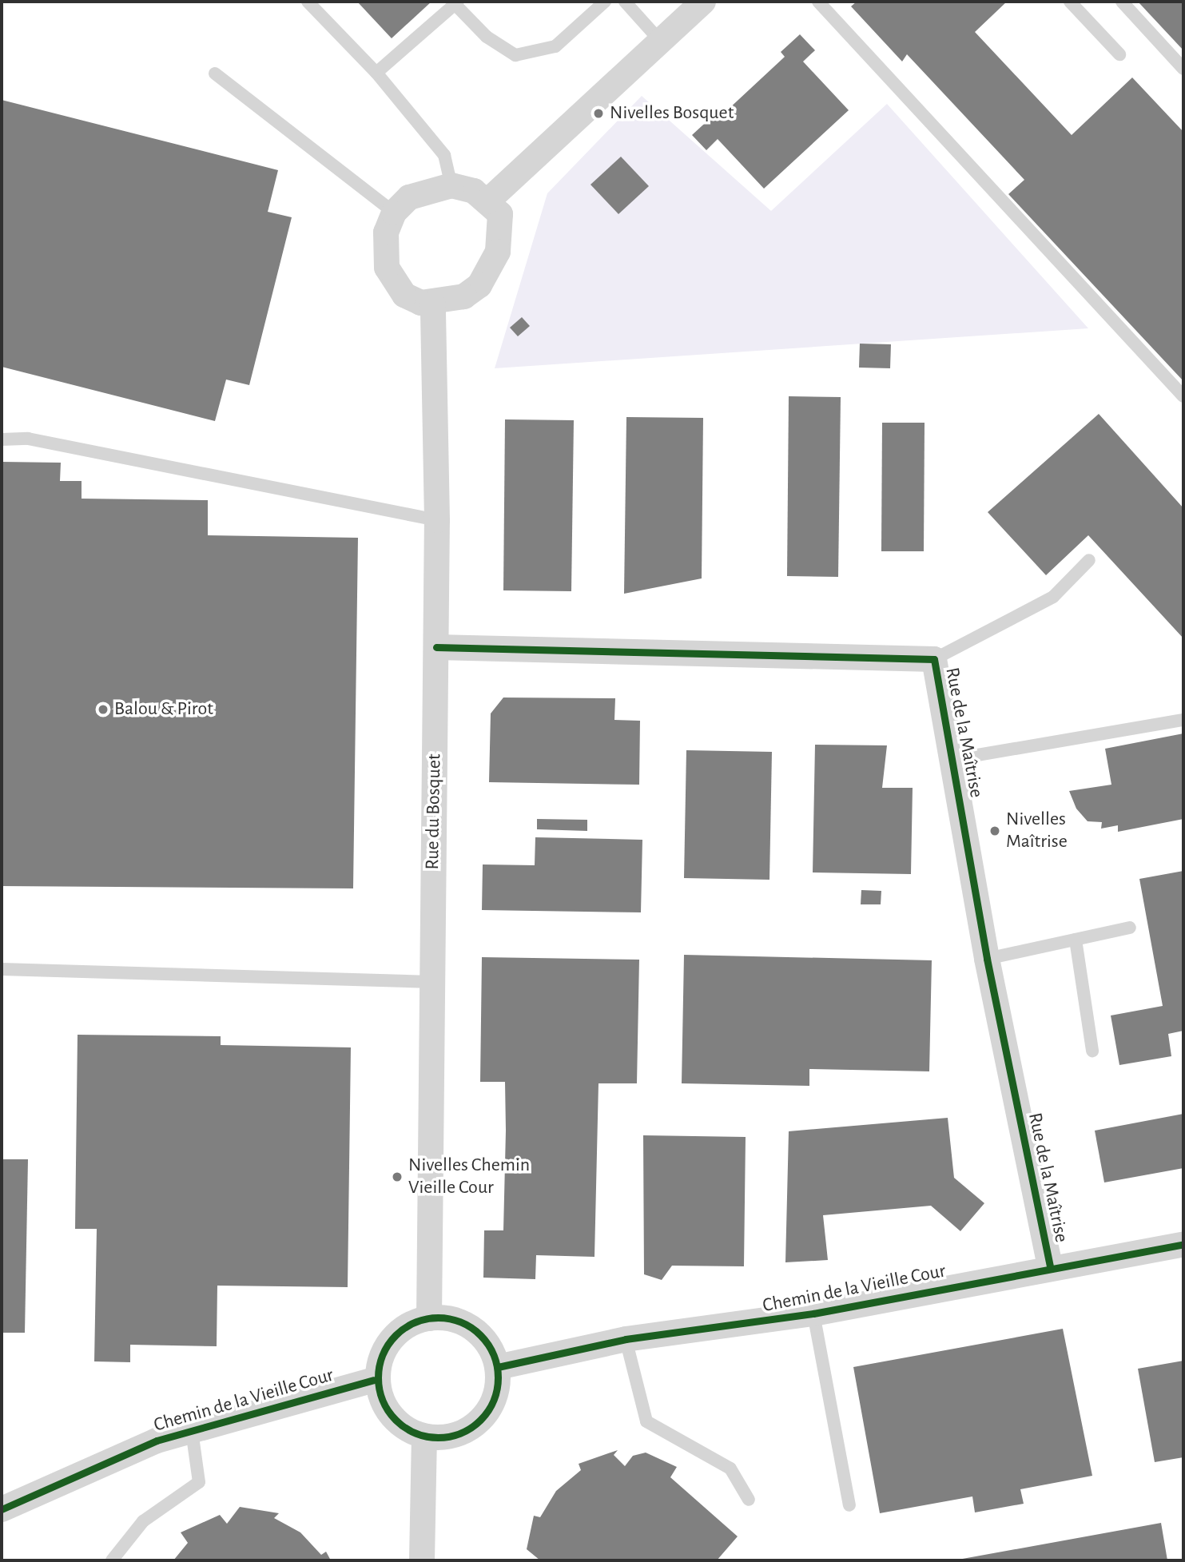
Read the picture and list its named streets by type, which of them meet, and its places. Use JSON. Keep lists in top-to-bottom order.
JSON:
{
  "streets": {
    "street": ["Rue de la Maîtrise", "Rue du Bosquet", "Chemin de la Vieille Cour"]
  },
  "crossings": [
    ["Rue de la Maîtrise", "Rue du Bosquet"],
    ["Rue de la Maîtrise", "Chemin de la Vieille Cour"],
    ["Rue du Bosquet", "Chemin de la Vieille Cour"]
  ],
  "places": [
    "Nivelles Bosquet",
    "Balou & Pirot",
    "Nivelles Maîtrise",
    "Nivelles Chemin Vieille Cour"
  ]
}
